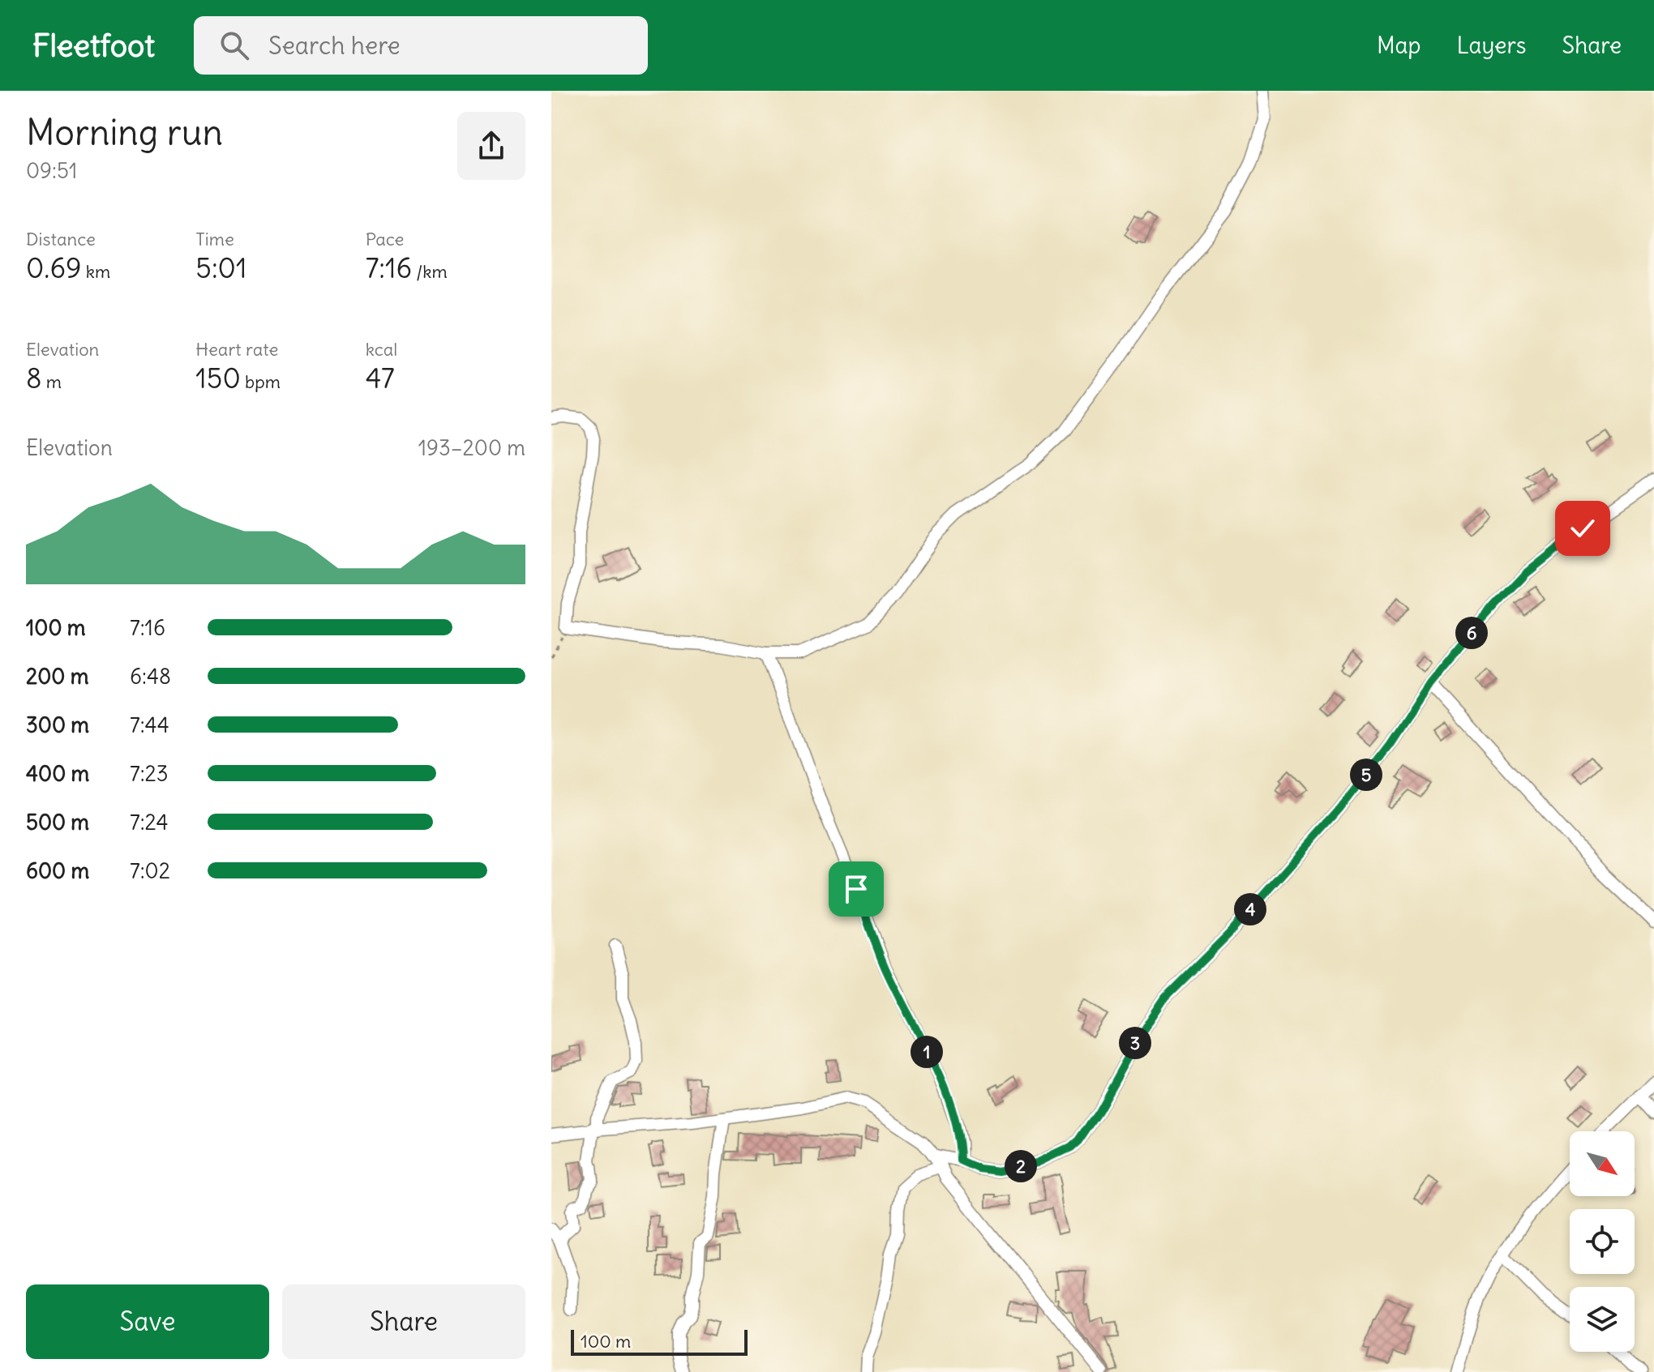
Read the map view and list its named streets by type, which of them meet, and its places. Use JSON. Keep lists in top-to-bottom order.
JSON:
{
  "scale_bar": "100 m",
  "north": "bottom right",
  "page": {
    "header": "Fleetfoot",
    "search": "Search here",
    "nav": ["Map", "Layers", "Share"],
    "heading": ["Morning run", "09:51"],
    "stats": [
      ["Distance", "0.69 km"],
      ["Time", "5:01"],
      ["Pace", "7:16 /km"],
      ["Elevation", "8 m"],
      ["Heart rate", "150 bpm"],
      ["kcal", "47"]
    ],
    "chart": ["Elevation", "193–200 m"],
    "list": [
      {
        "name": "100 m",
        "note": "7:16"
      },
      {
        "name": "200 m",
        "note": "6:48"
      },
      {
        "name": "300 m",
        "note": "7:44"
      },
      {
        "name": "400 m",
        "note": "7:23"
      },
      {
        "name": "500 m",
        "note": "7:24"
      },
      {
        "name": "600 m",
        "note": "7:02"
      }
    ],
    "pins": [
      "6",
      "5",
      "4",
      "3",
      "1",
      "2"
    ],
    "buttons": ["Save", "Share"],
    "scale": "100 m"
  }
}
